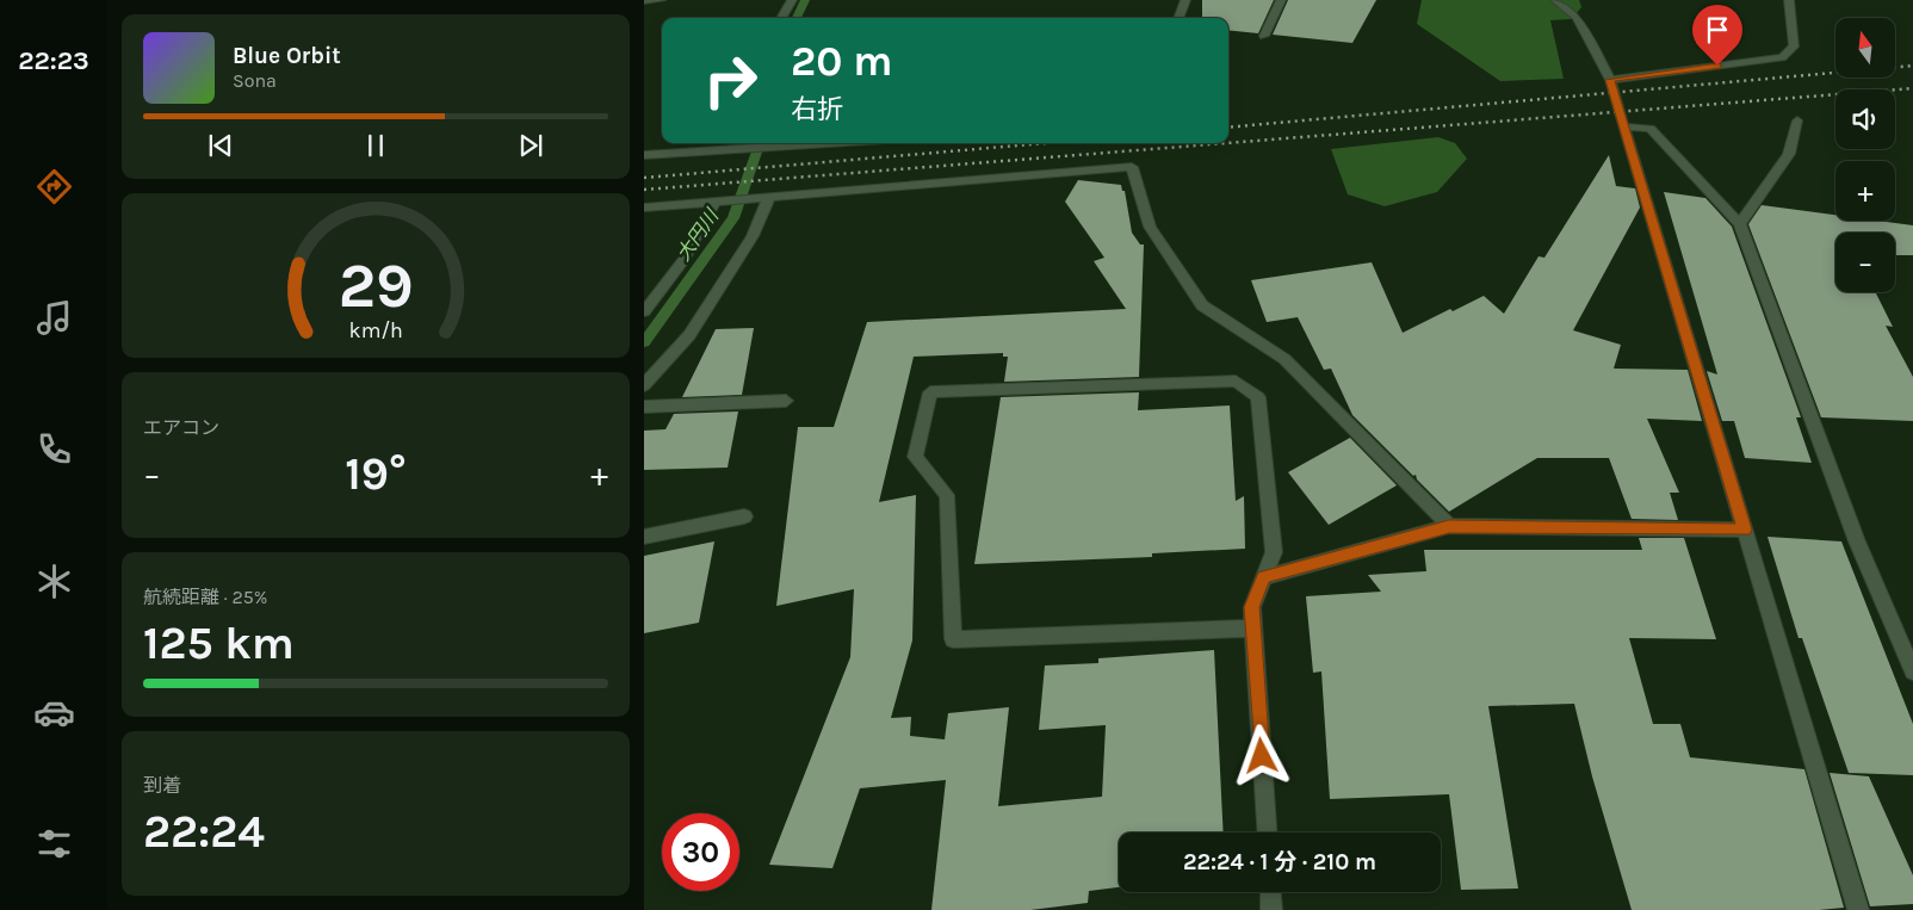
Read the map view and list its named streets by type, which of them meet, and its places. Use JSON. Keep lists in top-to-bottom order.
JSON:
{
  "water": ["大円川"],
  "north": "top",
  "page": {
    "tabs": "22:23",
    "map_buttons": ["+", "−"],
    "turn": ["20 m", "右折"],
    "song": ["Blue Orbit", "Sona"],
    "tile": [
      "エアコン",
      ["航続距離 · 25%", "125 km"],
      ["到着", "22:24"]
    ],
    "heat": ["−", "19°", "+"],
    "limit": "30",
    "trip": "22:24 · 1 分 · 210 m",
    "gauge": ["29", "km/h"]
  }
}
